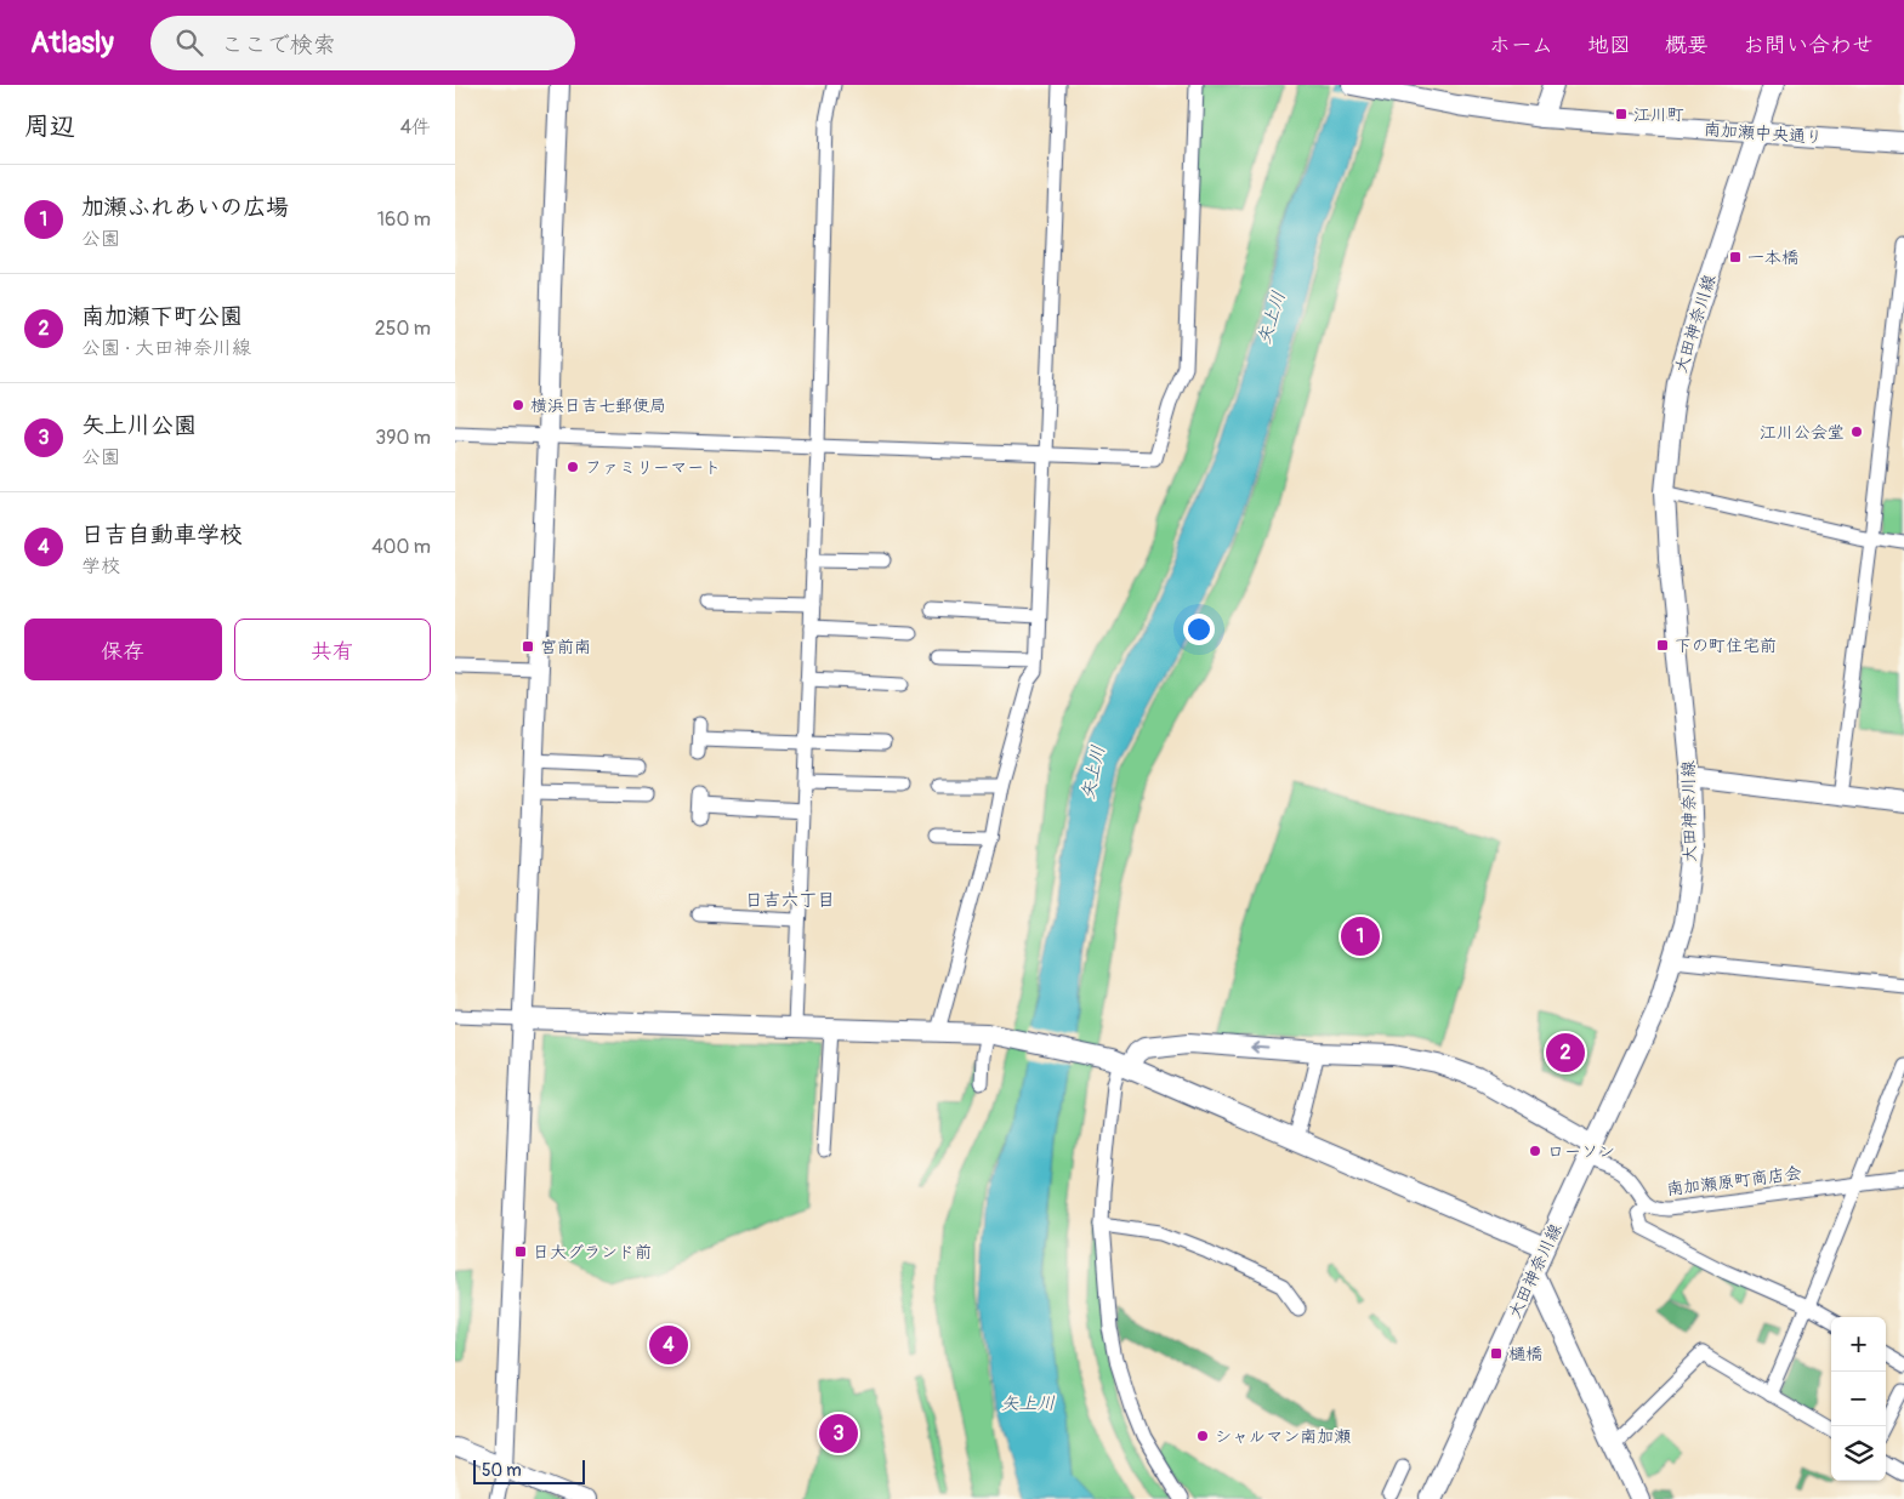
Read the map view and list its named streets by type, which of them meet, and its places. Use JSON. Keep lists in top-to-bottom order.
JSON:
{
  "streets": {
    "street": ["南加瀬中央通り", "大田神奈川線", "南加瀬原町商店会"]
  },
  "crossings": [
    ["南加瀬中央通り", "大田神奈川線"],
    ["大田神奈川線", "南加瀬原町商店会"]
  ],
  "districts": ["日吉六丁目"],
  "water": ["矢上川"],
  "places": {
    "transit": [
      "江川町",
      "一本橋",
      "下の町住宅前",
      "宮前南",
      "日大グランド前",
      "樋橋"
    ],
    "other": [
      "横浜日吉七郵便局",
      "江川公会堂",
      "ファミリーマート",
      "ローソン",
      "シャルマン南加瀬"
    ]
  },
  "scale_bar": "50 m",
  "page": {
    "header": "Atlasly",
    "search": "ここで検索",
    "nav": [
      "ホーム",
      "地図",
      "概要",
      "お問い合わせ"
    ],
    "heading": ["周辺", "4件"],
    "list": [
      {
        "mark": "1",
        "name": "加瀬ふれあいの広場",
        "note": "公園",
        "value": "160 m"
      },
      {
        "mark": "2",
        "name": "南加瀬下町公園",
        "note": "公園 · 大田神奈川線",
        "value": "250 m"
      },
      {
        "mark": "3",
        "name": "矢上川公園",
        "note": "公園",
        "value": "390 m"
      },
      {
        "mark": "4",
        "name": "日吉自動車学校",
        "note": "学校",
        "value": "400 m"
      }
    ],
    "buttons": ["保存", "共有"],
    "pins": [
      "1",
      "2",
      "4",
      "3"
    ],
    "map_buttons": ["+", "−"],
    "scale": "50 m"
  }
}
